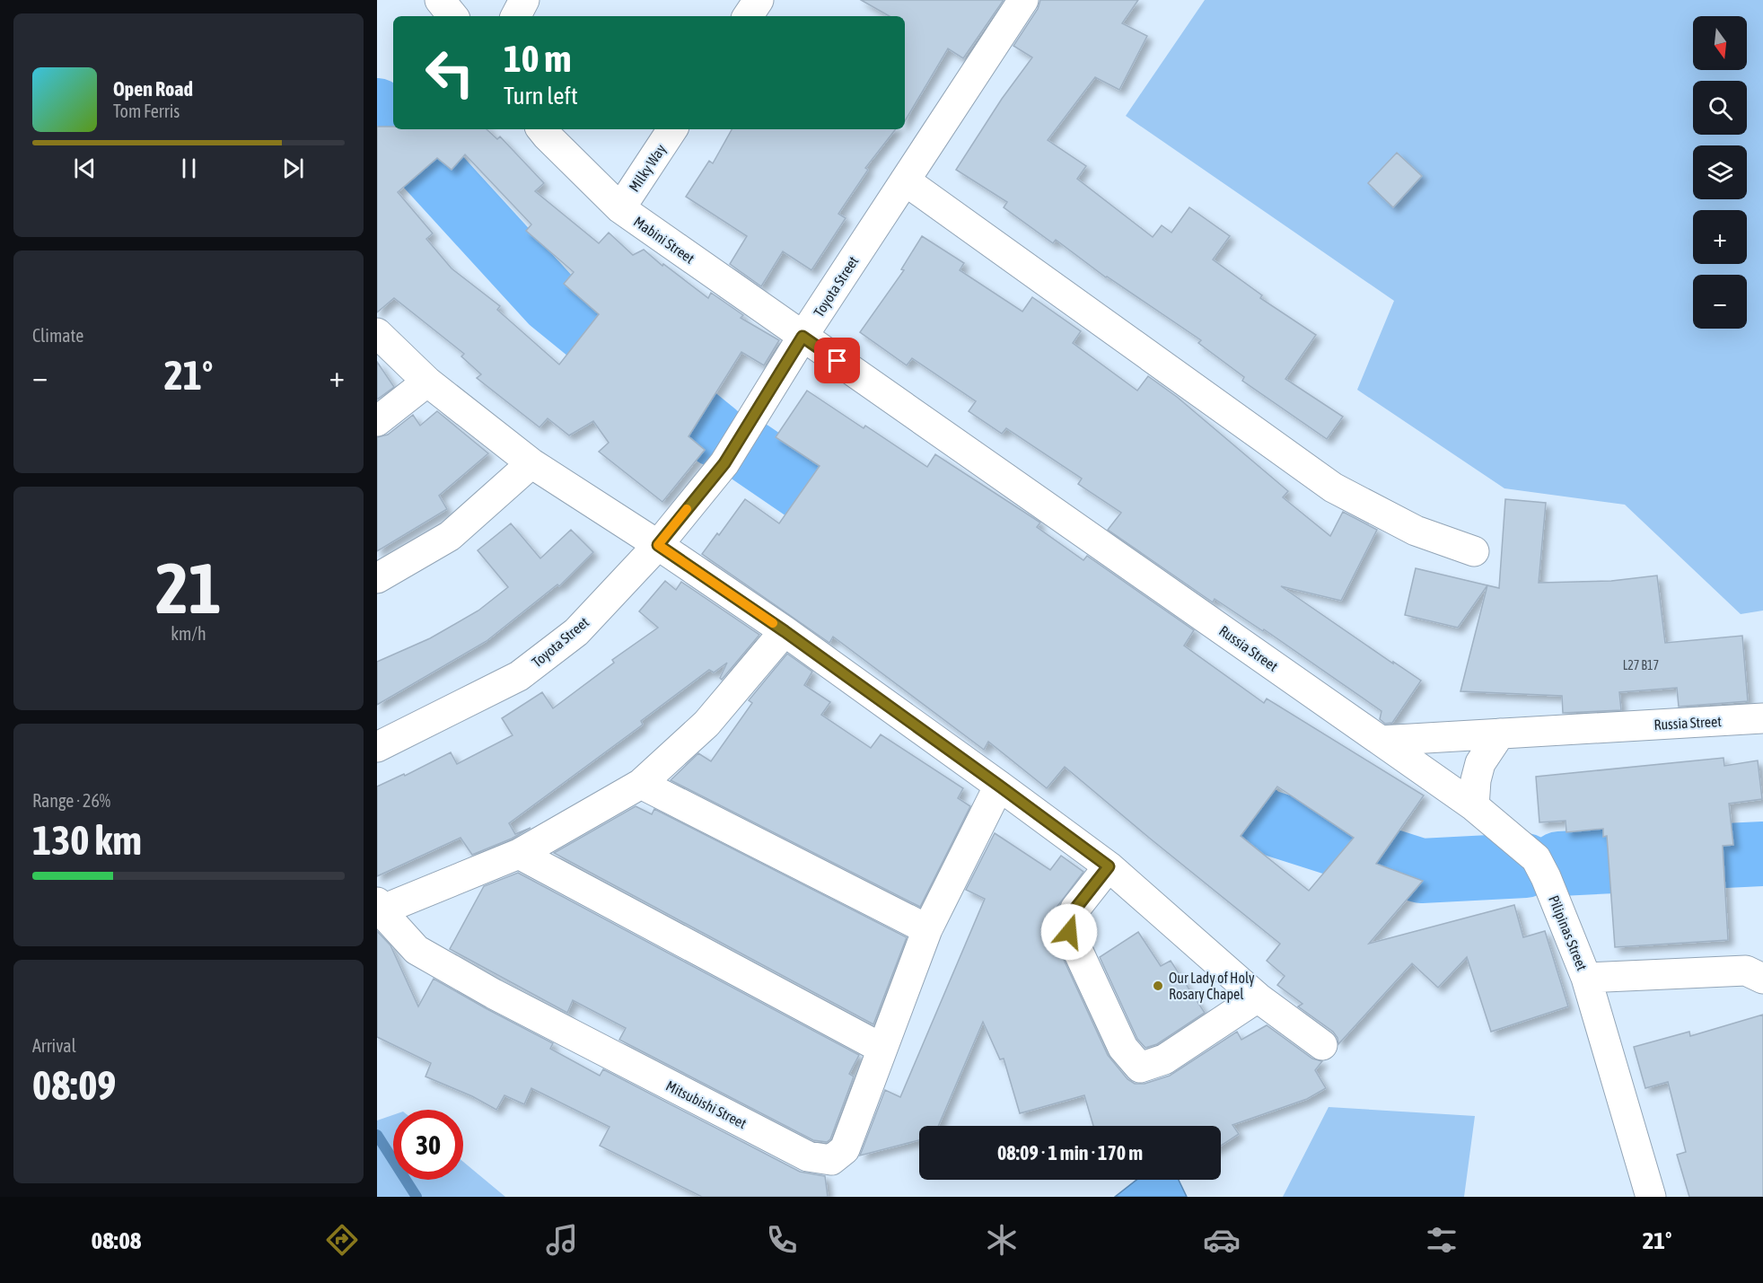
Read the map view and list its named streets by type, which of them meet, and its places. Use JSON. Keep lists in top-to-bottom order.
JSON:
{
  "streets": {
    "street": [
      "Milky Way",
      "Mabini Street",
      "Toyota Street",
      "Russia Street",
      "Pilipinas Street",
      "Mitsubishi Street"
    ]
  },
  "crossings": [
    ["Milky Way", "Mabini Street"],
    ["Mabini Street", "Toyota Street"],
    ["Mabini Street", "Russia Street"],
    ["Toyota Street", "Russia Street"],
    ["Russia Street", "Pilipinas Street"]
  ],
  "places": ["Our Lady of Holy Rosary Chapel"],
  "house_numbers": ["L27 B17"],
  "north": "bottom",
  "page": {
    "map_buttons": ["+", "−"],
    "turn": ["10 m", "Turn left"],
    "song": ["Open Road", "Tom Ferris"],
    "tile": [
      "Climate",
      ["21", "km/h"],
      ["Range · 26%", "130 km"],
      ["Arrival", "08:09"]
    ],
    "heat": ["−", "21°", "+"],
    "limit": "30",
    "trip": "08:09 · 1 min · 170 m",
    "tabs": ["08:08", "21°"]
  }
}
